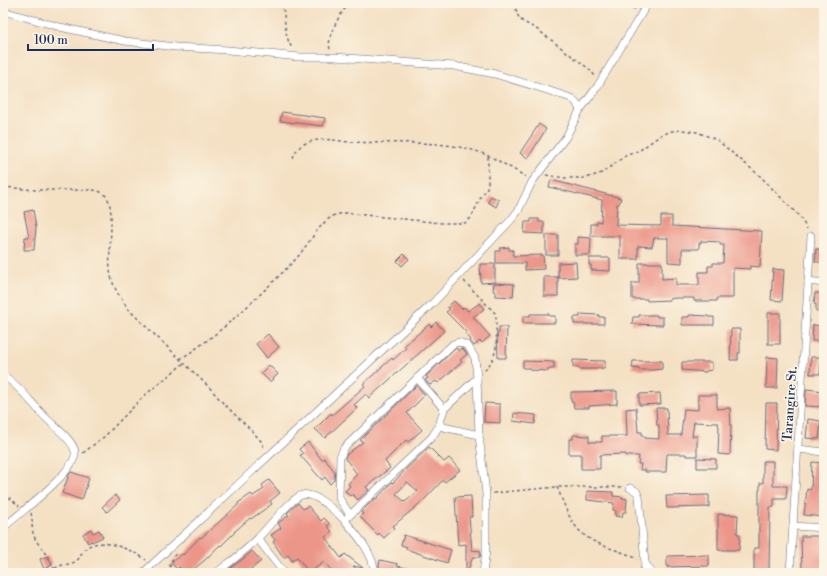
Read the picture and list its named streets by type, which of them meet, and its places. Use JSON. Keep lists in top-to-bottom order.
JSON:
{
  "streets": {
    "street": ["Tarangire St."]
  },
  "scale_bar": "100 m"
}
